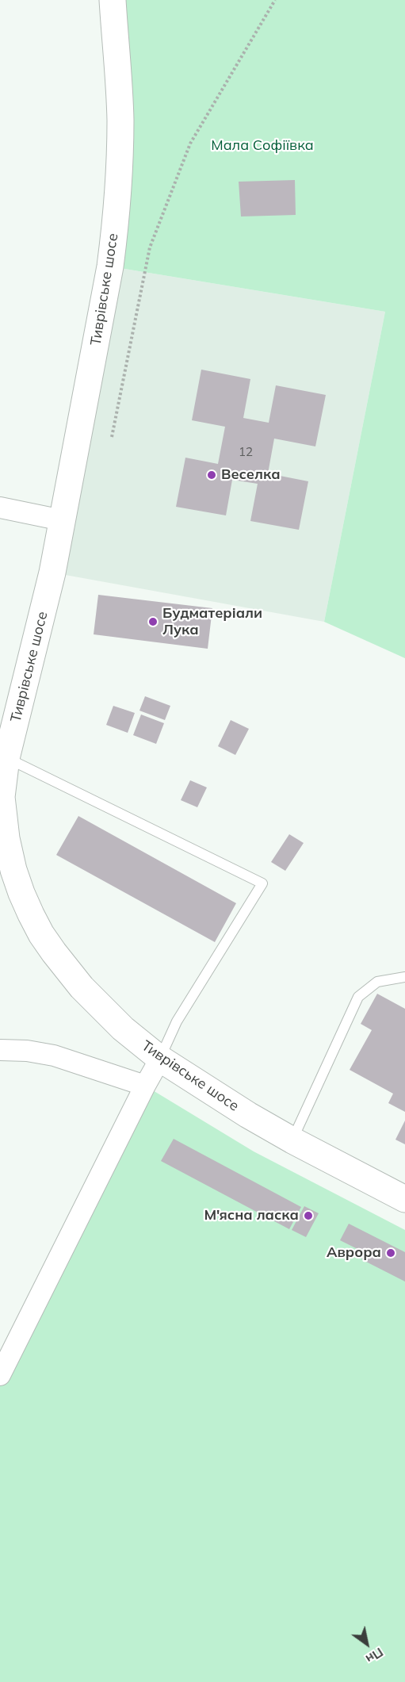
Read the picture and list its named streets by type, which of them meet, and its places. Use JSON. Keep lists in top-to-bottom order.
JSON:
{
  "streets": {
    "main road": ["Тиврівське шосе"]
  },
  "parks": ["Мала Софіївка"],
  "places": [
    "Веселка",
    "Будматеріали Лука",
    "М'ясна ласка",
    "Аврора"
  ],
  "house_numbers": ["12"],
  "north": "bottom right"
}
